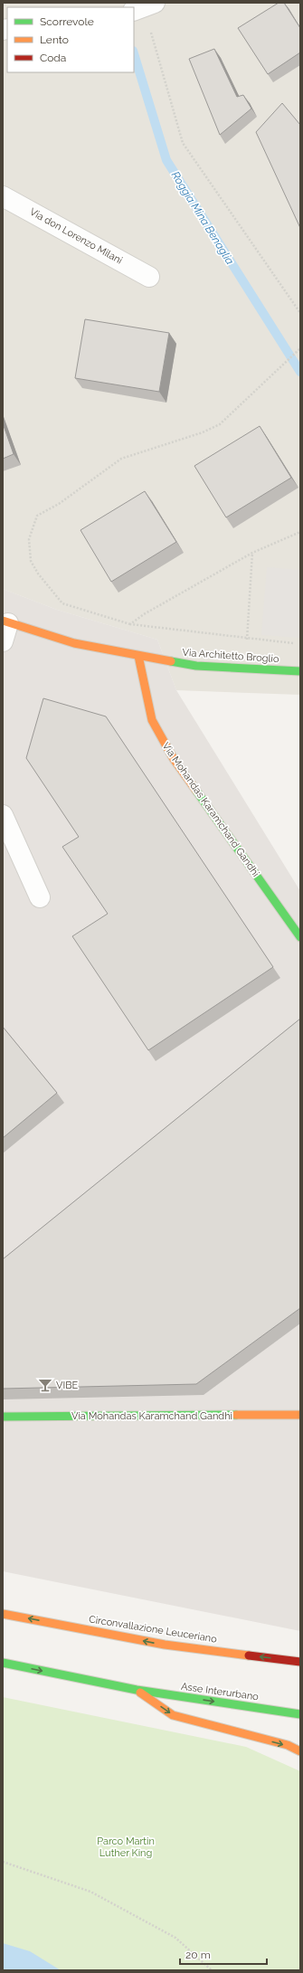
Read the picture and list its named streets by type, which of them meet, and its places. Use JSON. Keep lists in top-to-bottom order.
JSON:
{
  "streets": {
    "main road": [
      "Via Architetto Broglio",
      "Via Mohandas Karamchand Gandhi",
      "Circonvallazione Leuceriano",
      "Asse Interurbano"
    ],
    "street": ["Via don Lorenzo Milani"]
  },
  "crossings": [
    ["Via Architetto Broglio", "Via Mohandas Karamchand Gandhi"]
  ],
  "water": ["Roggia Mina Benaglia"],
  "parks": ["Parco Martin Luther King"],
  "places": {
    "bar": ["VIBE"]
  },
  "legend": ["Scorrevole", "Lento", "Coda"],
  "scale_bar": "20 m"
}
